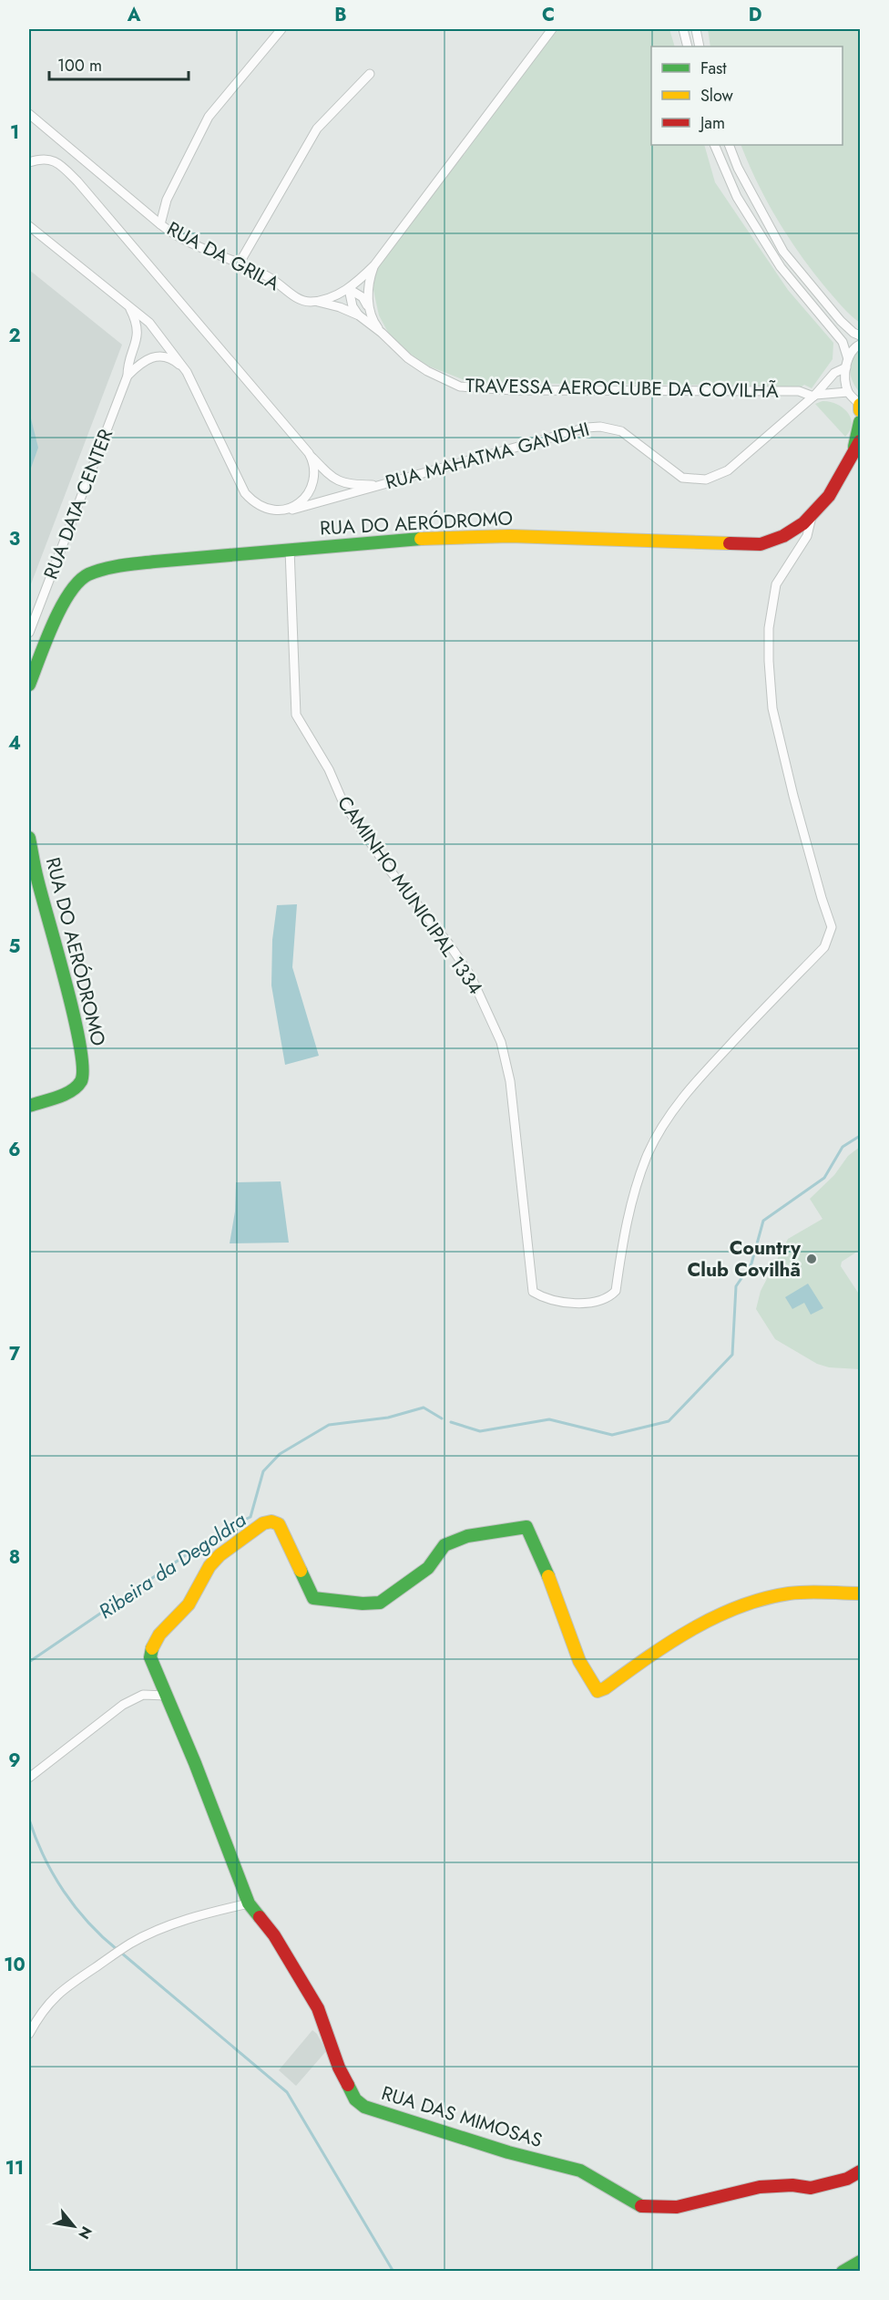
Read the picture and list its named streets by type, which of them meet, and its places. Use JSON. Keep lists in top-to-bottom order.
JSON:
{
  "streets": {
    "street": [
      "RUA DA GRILA",
      "TRAVESSA AEROCLUBE DA COVILHÃ",
      "RUA MAHATMA GANDHI",
      "RUA DATA CENTER",
      "RUA DO AERÓDROMO",
      "CAMINHO MUNICIPAL 1334",
      "RUA DAS MIMOSAS"
    ]
  },
  "crossings": [
    ["RUA DA GRILA", "TRAVESSA AEROCLUBE DA COVILHÃ"],
    ["TRAVESSA AEROCLUBE DA COVILHÃ", "RUA MAHATMA GANDHI"],
    ["RUA MAHATMA GANDHI", "RUA DATA CENTER"],
    ["RUA DO AERÓDROMO", "CAMINHO MUNICIPAL 1334"]
  ],
  "water": ["Ribeira da Degoldra"],
  "places": ["Country Club Covilhã"],
  "legend": ["Fast", "Slow", "Jam"],
  "scale_bar": "100 m",
  "north": "bottom right",
  "grid": {
    "columns": [
      "A",
      "B",
      "C",
      "D"
    ],
    "rows": [
      "1",
      "2",
      "3",
      "4",
      "5",
      "6",
      "7",
      "8",
      "9",
      "10",
      "11"
    ]
  }
}
